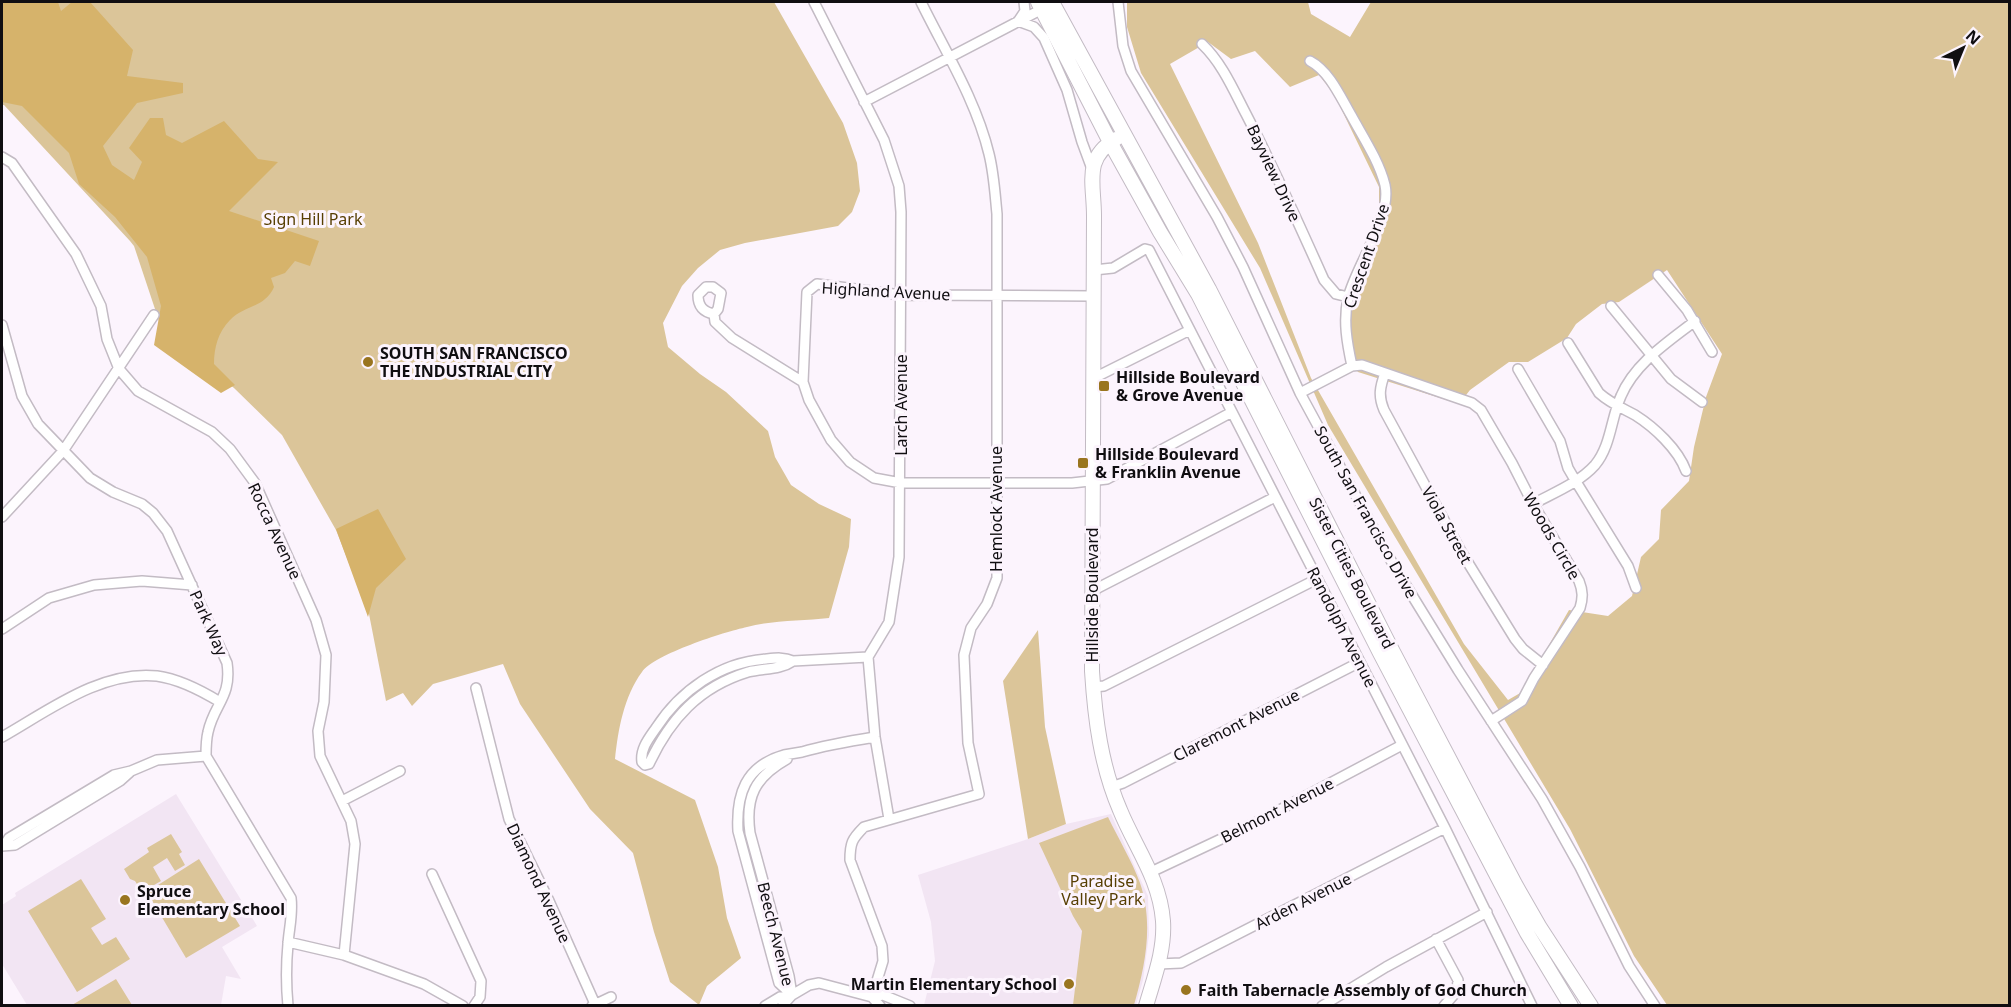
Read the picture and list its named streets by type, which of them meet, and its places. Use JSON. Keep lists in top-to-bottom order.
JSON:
{
  "streets": {
    "main road": ["Sister Cities Boulevard", "Hillside Boulevard"],
    "street": [
      "Bayview Drive",
      "Crescent Drive",
      "Highland Avenue",
      "Larch Avenue",
      "Hemlock Avenue",
      "South San Francisco Drive",
      "Viola Street",
      "Rocca Avenue",
      "Woods Circle",
      "Park Way",
      "Randolph Avenue",
      "Claremont Avenue",
      "Belmont Avenue",
      "Diamond Avenue",
      "Arden Avenue",
      "Beech Avenue"
    ]
  },
  "crossings": [
    ["Bayview Drive", "Crescent Drive"],
    ["Highland Avenue", "Larch Avenue"],
    ["Highland Avenue", "Hemlock Avenue"],
    ["Highland Avenue", "Hillside Boulevard"],
    ["South San Francisco Drive", "Woods Circle"],
    ["Viola Street", "Woods Circle"],
    ["Hillside Boulevard", "Randolph Avenue"],
    ["Hillside Boulevard", "Claremont Avenue"],
    ["Hillside Boulevard", "Belmont Avenue"],
    ["Hillside Boulevard", "Arden Avenue"],
    ["Randolph Avenue", "Claremont Avenue"],
    ["Randolph Avenue", "Belmont Avenue"],
    ["Randolph Avenue", "Arden Avenue"]
  ],
  "parks": ["Sign Hill Park", "Paradise Valley Park"],
  "places": {
    "other": [
      "SOUTH SAN FRANCISCO THE INDUSTRIAL CITY",
      "Spruce Elementary School",
      "Martin Elementary School",
      "Faith Tabernacle Assembly of God Church"
    ],
    "transit": ["Hillside Boulevard & Grove Avenue", "Hillside Boulevard & Franklin Avenue"]
  },
  "north": "top right"
}
